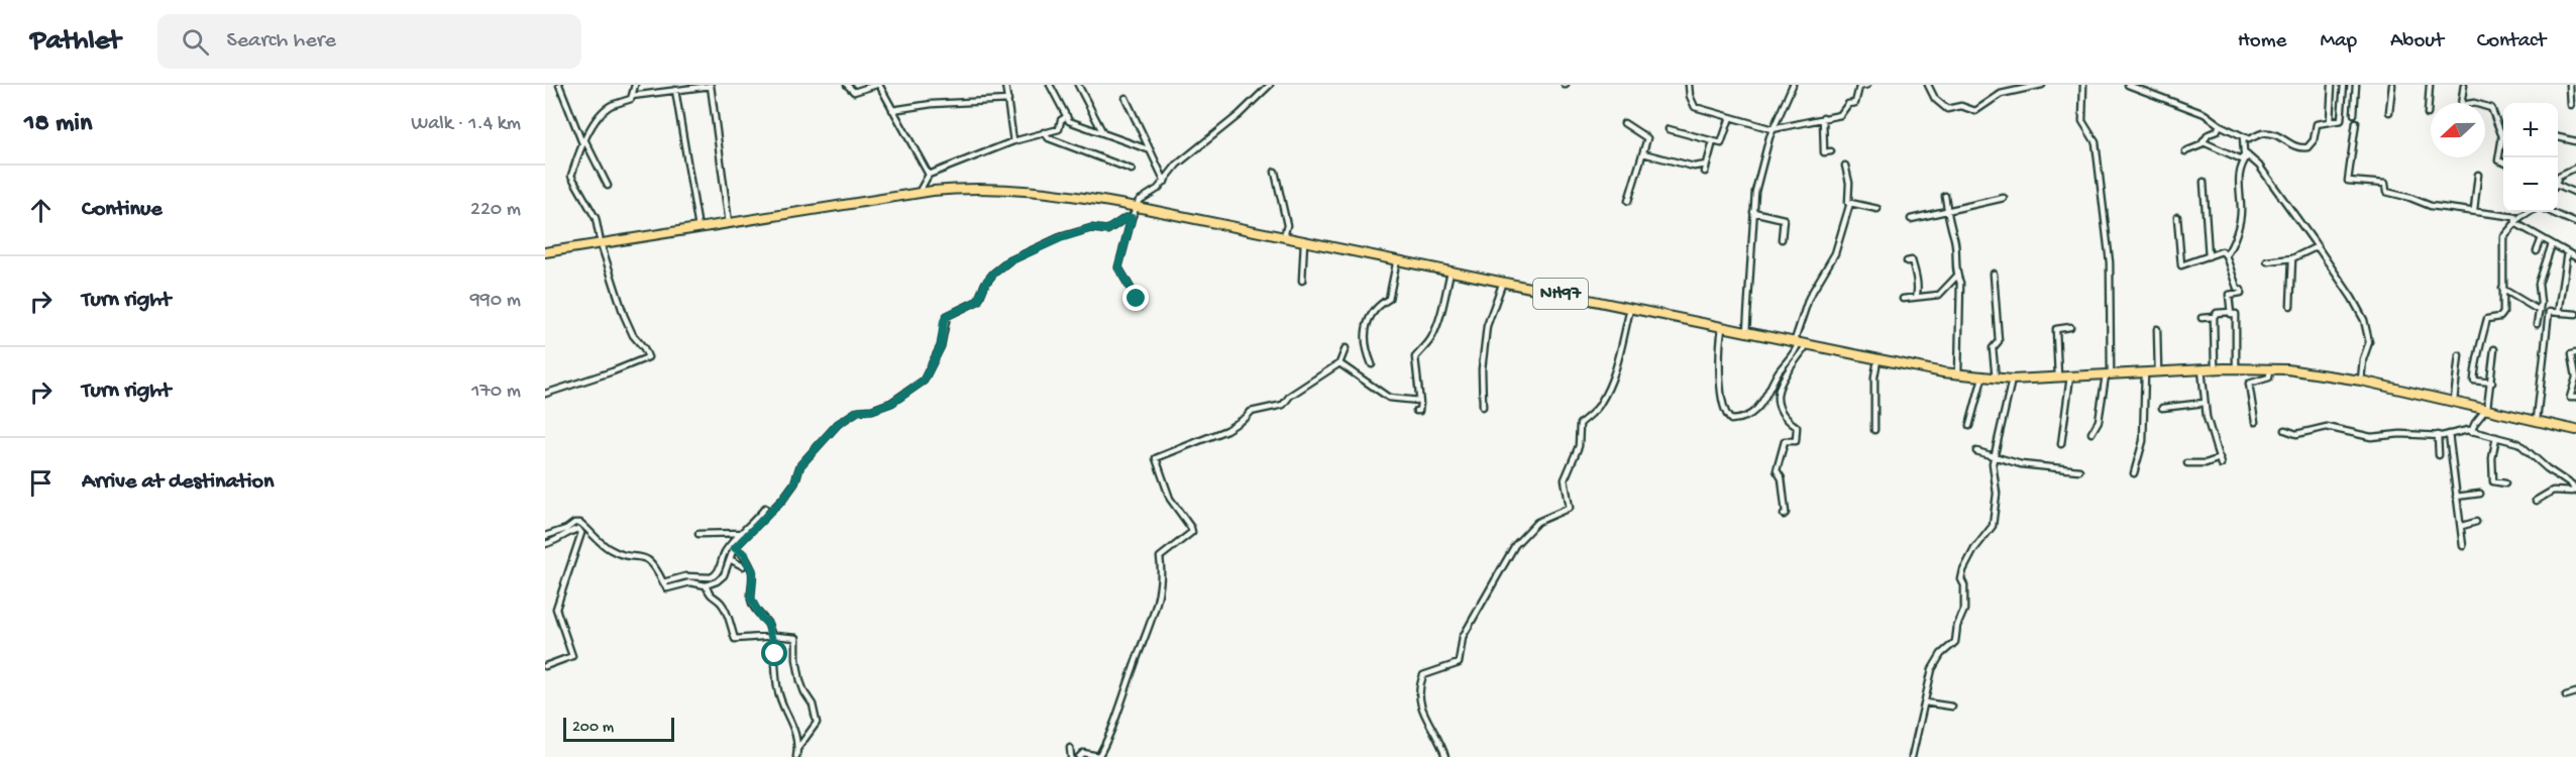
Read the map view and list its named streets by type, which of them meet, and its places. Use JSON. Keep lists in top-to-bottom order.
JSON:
{
  "streets": {
    "highway": ["NH97"]
  },
  "scale_bar": "200 m",
  "north": "left",
  "page": {
    "header": "Pathlet",
    "search": "Search here",
    "nav": [
      "Home",
      "Map",
      "About",
      "Contact"
    ],
    "heading": ["18 min", "Walk · 1.4 km"],
    "map_buttons": ["+", "−"],
    "list": [
      ["Continue", "220 m"],
      ["Turn right", "990 m"],
      ["Turn right", "170 m"],
      "Arrive at destination"
    ],
    "scale": "200 m"
  }
}
